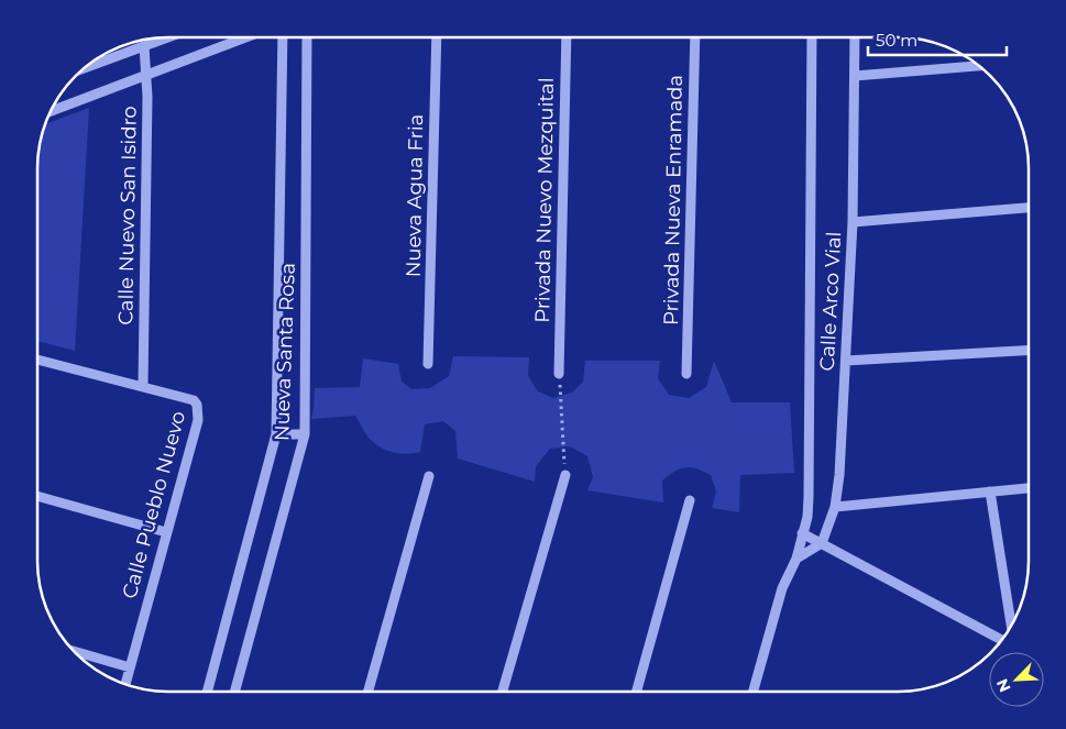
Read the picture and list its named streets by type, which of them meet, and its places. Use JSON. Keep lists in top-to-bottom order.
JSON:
{
  "streets": {
    "street": [
      "Nueva Agua Fria",
      "Privada Nuevo Mezquital",
      "Privada Nueva Enramada",
      "Calle Nuevo San Isidro",
      "Calle Arco Vial",
      "Nueva Santa Rosa",
      "Calle Pueblo Nuevo"
    ]
  },
  "crossings": [
    ["Calle Nuevo San Isidro", "Calle Pueblo Nuevo"]
  ],
  "scale_bar": "50 m",
  "north": "bottom left"
}
